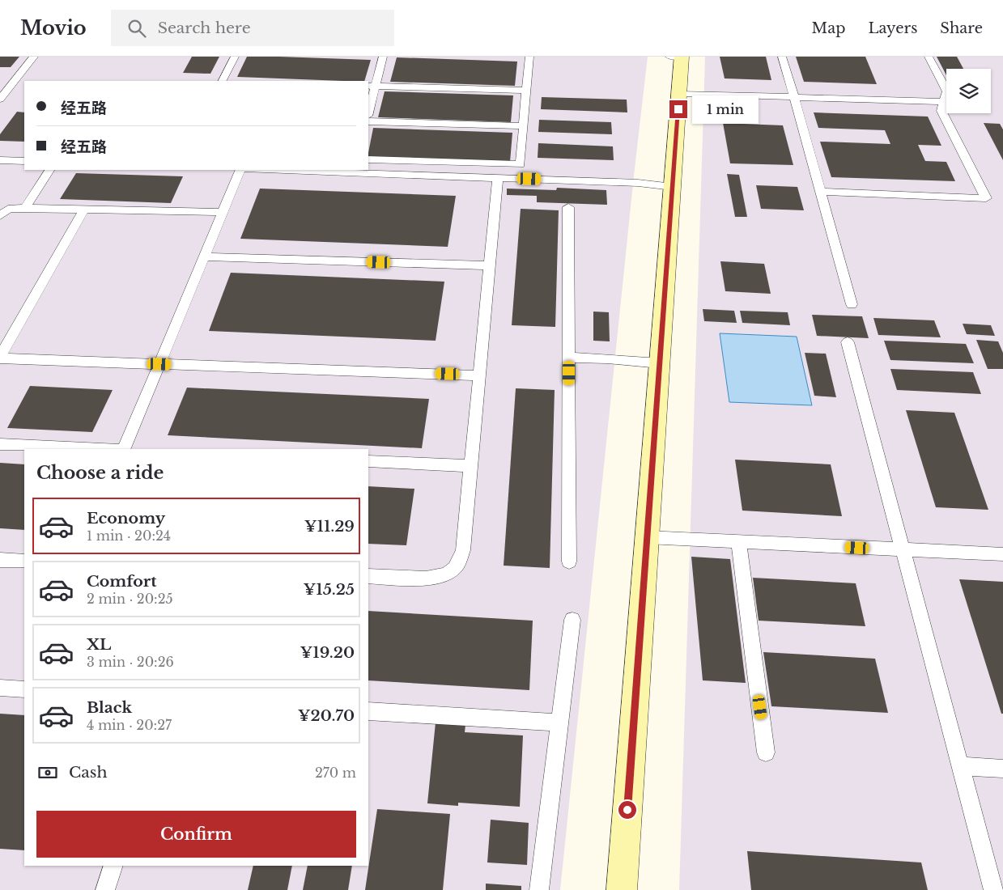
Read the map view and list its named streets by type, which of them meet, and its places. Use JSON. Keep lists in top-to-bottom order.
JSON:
{
  "page": {
    "header": "Movio",
    "search": "Search here",
    "nav": ["Map", "Layers", "Share"],
    "banner": ["经五路", "经五路"],
    "bubble": "1 min",
    "heading": "Choose a ride",
    "list": [
      {
        "name": "Economy",
        "note": "1 min · 20:24",
        "value": "¥11.29"
      },
      {
        "name": "Comfort",
        "note": "2 min · 20:25",
        "value": "¥15.25"
      },
      {
        "name": "XL",
        "note": "3 min · 20:26",
        "value": "¥19.20"
      },
      {
        "name": "Black",
        "note": "4 min · 20:27",
        "value": "¥20.70"
      }
    ],
    "pay": ["Cash", "270 m"],
    "buttons": "Confirm"
  }
}
